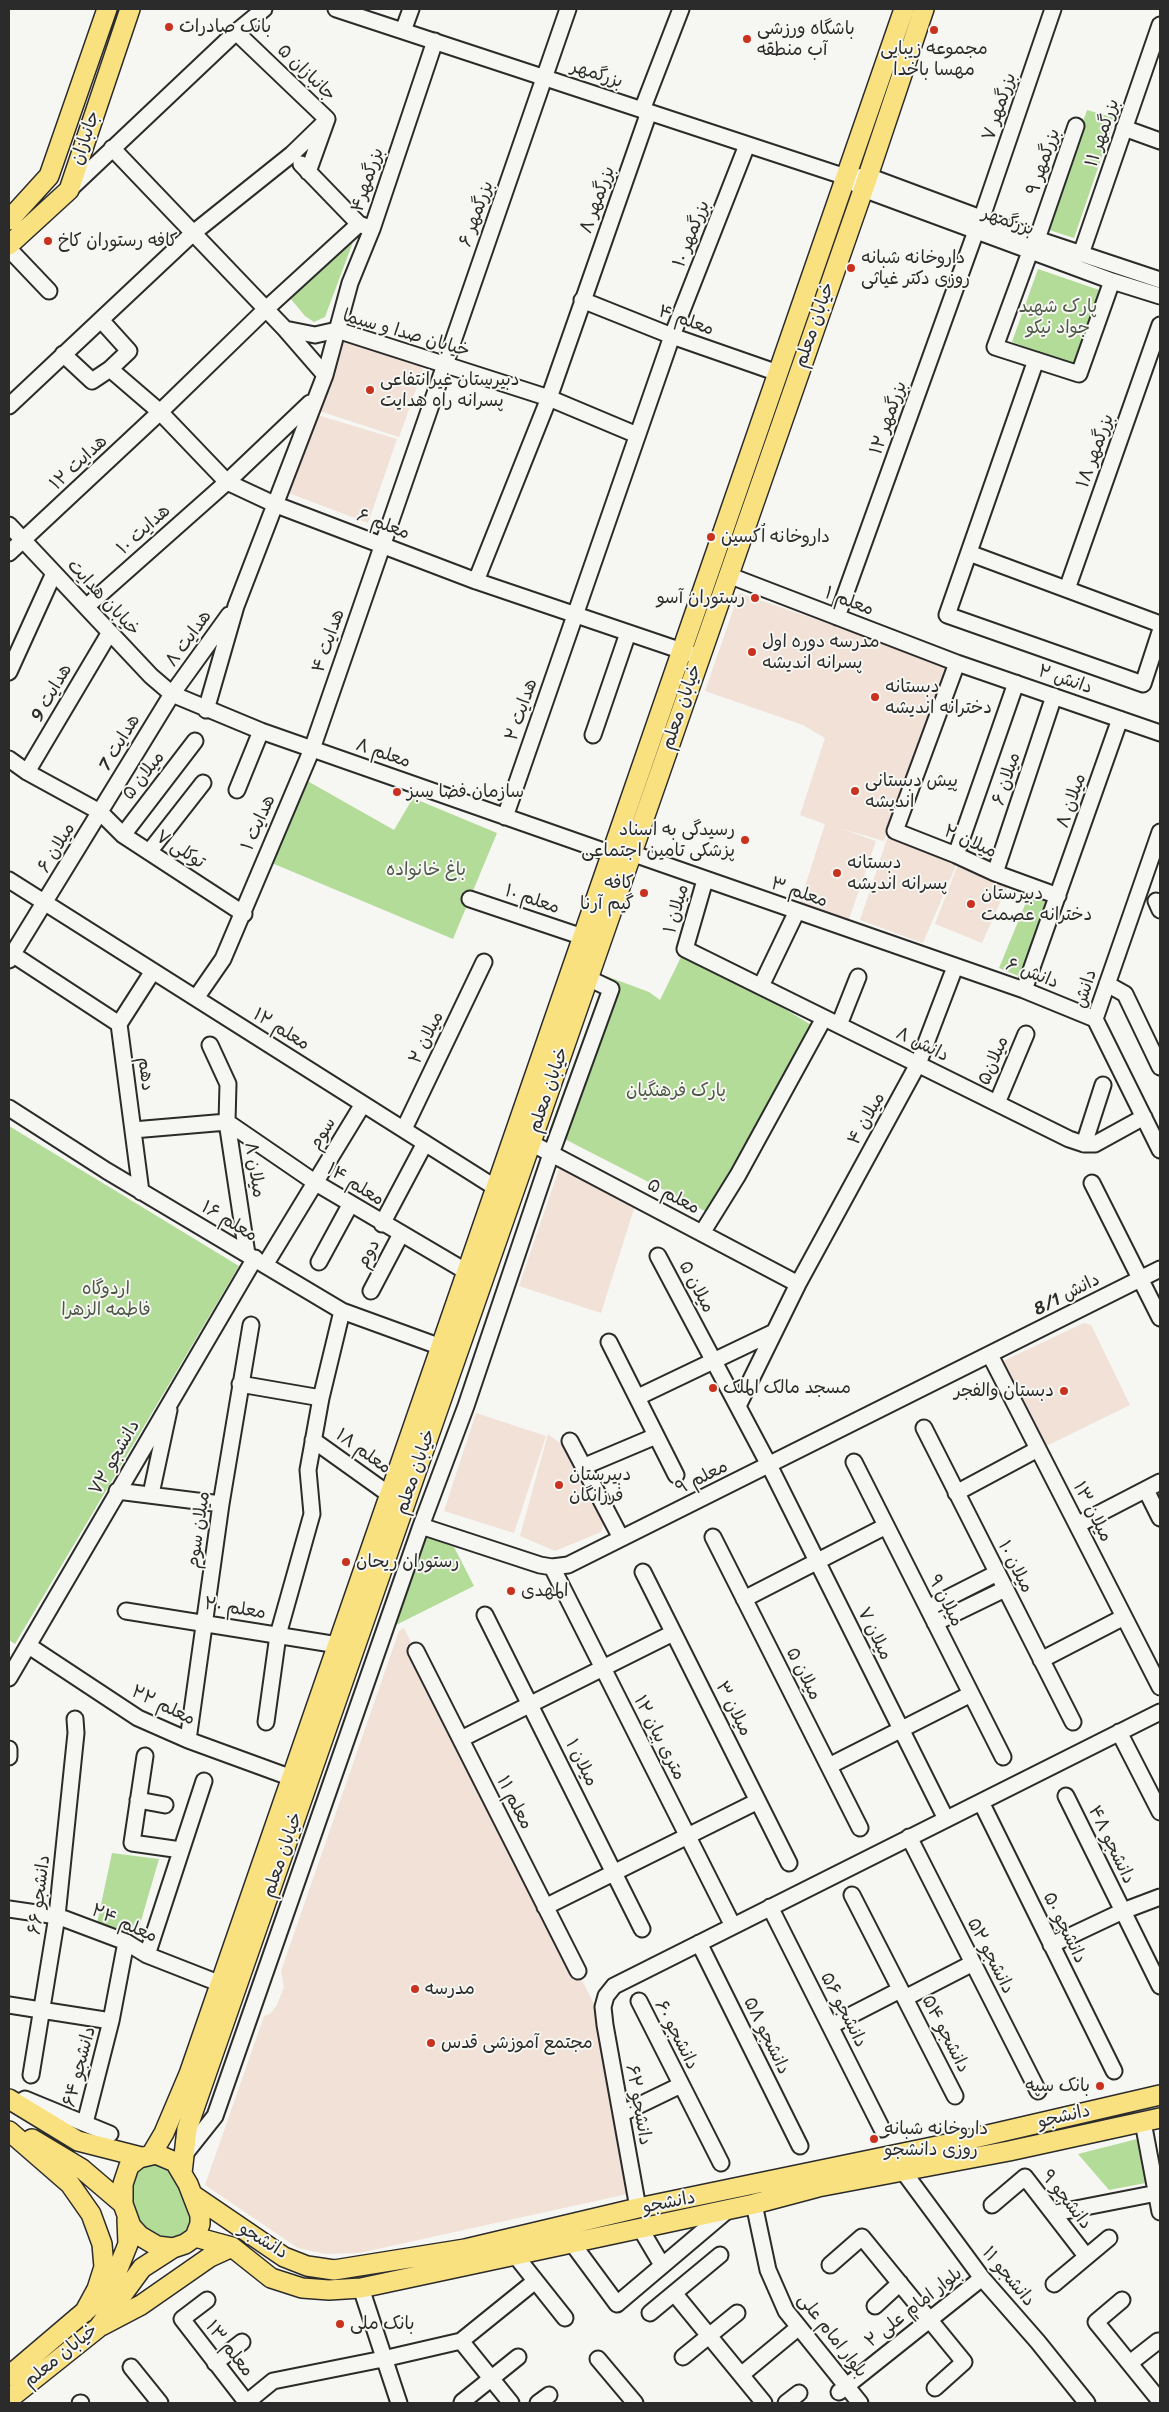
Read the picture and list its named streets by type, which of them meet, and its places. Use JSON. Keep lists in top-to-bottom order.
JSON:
{
  "streets": {
    "main road": ["جانبازان", "خیابان معلم", "دانشجو"],
    "street": [
      "جانبازان ۵",
      "بزرگمهر",
      "بزرگمهر ۷",
      "بزرگمهر ۱۱",
      "بزرگمهر ۹",
      "بزرگمهر۴",
      "بزرگمهر ۸",
      "بزرگمهر ۶",
      "بزرگمهر ۱۰",
      "معلم ۴",
      "خیابان صدا و سیما",
      "بزرگمهر ۱۲",
      "بزرگمهر ۱۸",
      "هدایت ۱۲",
      "معلم ۶",
      "هدایت ۱۰",
      "خیابان هدایت",
      "معلم ۱",
      "هدایت ۸",
      "هدایت ۴",
      "دانش ۲",
      "هدایت 9",
      "هدایت ۲",
      "هدایت 7",
      "معلم ۸",
      "میلان ۵",
      "میلان ۶",
      "میلان ۸",
      "هدایت ۱",
      "میلان ۲",
      "توکلی ۷",
      "معلم ۳",
      "معلم ۱۰",
      "میلان ۱",
      "دانش ۶",
      "دانش",
      "معلم ۱۲",
      "دانش ۸",
      "میلان۵",
      "دهم",
      "میلان ۴",
      "سوم",
      "معلم ۱۴",
      "معلم ۵",
      "معلم ۱۶",
      "دوم",
      "دانش 8/1",
      "معلم ۱۸",
      "دانشجو ۷۲",
      "معلم ۹",
      "میلان ۱۳",
      "میلان سوم",
      "میلان ۱۰",
      "میلان ۹",
      "معلم ۲۰",
      "میلان ۷",
      "معلم ۲۲",
      "میلان ۳",
      "۱۲ متری بیان",
      "معلم ۱۱",
      "دانشجو ۴۸",
      "دانشجو ۶۶",
      "معلم ۲۴",
      "دانشجو ۵۰",
      "دانشجو ۵۲",
      "دانشجو ۵۶",
      "دانشجو ۵۴",
      "دانشجو ۶۰",
      "دانشجو ۵۸",
      "دانشجو ۶۴",
      "دانشجو ۶۲",
      "دانشجو ۹",
      "دانشجو ۱۱",
      "بلوار امام علی ۲",
      "بلوار امام علی",
      "معلم ۱۳"
    ]
  },
  "crossings": [
    ["بزرگمهر", "بزرگمهر ۷"],
    ["بزرگمهر", "بزرگمهر ۱۱"],
    ["بزرگمهر", "بزرگمهر ۹"],
    ["بزرگمهر", "بزرگمهر۴"],
    ["بزرگمهر", "بزرگمهر ۸"],
    ["بزرگمهر", "بزرگمهر ۶"],
    ["بزرگمهر", "بزرگمهر ۱۰"],
    ["بزرگمهر", "خیابان معلم"],
    ["بزرگمهر", "بزرگمهر ۱۲"],
    ["بزرگمهر ۷", "بزرگمهر ۱۲"],
    ["بزرگمهر۴", "خیابان صدا و سیما"],
    ["بزرگمهر۴", "هدایت ۱۲"],
    ["بزرگمهر۴", "معلم ۶"],
    ["بزرگمهر۴", "هدایت ۱۰"],
    ["بزرگمهر۴", "هدایت ۸"],
    ["بزرگمهر ۸", "معلم ۴"],
    ["بزرگمهر ۸", "خیابان صدا و سیما"],
    ["بزرگمهر ۸", "معلم ۶"],
    ["بزرگمهر ۶", "خیابان صدا و سیما"],
    ["بزرگمهر ۶", "معلم ۶"],
    ["بزرگمهر ۶", "هدایت ۴"],
    ["بزرگمهر ۱۰", "معلم ۴"],
    ["بزرگمهر ۱۰", "خیابان صدا و سیما"],
    ["بزرگمهر ۱۰", "هدایت ۲"],
    ["معلم ۴", "خیابان معلم"],
    ["خیابان معلم", "معلم ۶"],
    ["خیابان معلم", "معلم ۱"],
    ["خیابان معلم", "معلم ۸"],
    ["خیابان معلم", "معلم ۳"],
    ["خیابان معلم", "معلم ۱۰"],
    ["خیابان معلم", "معلم ۱۲"],
    ["خیابان معلم", "معلم ۱۴"],
    ["خیابان معلم", "معلم ۵"],
    ["خیابان معلم", "معلم ۱۶"],
    ["خیابان معلم", "معلم ۱۸"],
    ["خیابان معلم", "معلم ۲۰"],
    ["خیابان معلم", "معلم ۲۲"],
    ["خیابان معلم", "معلم ۲۴"],
    ["خیابان معلم", "دانشجو"],
    ["خیابان صدا و سیما", "هدایت ۲"],
    ["بزرگمهر ۱۲", "معلم ۱"],
    ["هدایت ۱۲", "معلم ۶"],
    ["هدایت ۱۲", "خیابان هدایت"],
    ["معلم ۶", "هدایت ۱۰"],
    ["معلم ۶", "هدایت ۴"],
    ["معلم ۶", "هدایت ۲"],
    ["هدایت ۱۰", "خیابان هدایت"],
    ["خیابان هدایت", "هدایت ۸"],
    ["خیابان هدایت", "هدایت 9"],
    ["خیابان هدایت", "هدایت 7"],
    ["خیابان هدایت", "معلم ۸"],
    ["معلم ۱", "دانش ۲"],
    ["معلم ۱", "میلان ۲"],
    ["هدایت ۸", "هدایت 7"],
    ["هدایت ۸", "معلم ۸"],
    ["هدایت ۴", "معلم ۸"],
    ["هدایت ۴", "هدایت ۱"],
    ["دانش ۲", "میلان ۶"],
    ["دانش ۲", "میلان ۸"],
    ["دانش ۲", "میلان ۲"],
    ["هدایت 9", "توکلی ۷"],
    ["هدایت ۲", "معلم ۸"],
    ["هدایت 7", "معلم ۸"],
    ["هدایت 7", "میلان ۶"],
    ["هدایت 7", "توکلی ۷"],
    ["معلم ۸", "هدایت ۱"],
    ["میلان ۵", "توکلی ۷"],
    ["میلان ۶", "میلان ۲"],
    ["میلان ۶", "توکلی ۷"],
    ["میلان ۶", "معلم ۱۲"],
    ["میلان ۸", "میلان ۲"],
    ["میلان ۸", "سوم"],
    ["میلان ۸", "معلم ۱۴"],
    ["میلان ۸", "معلم ۱۶"],
    ["میلان ۸", "دانشجو ۷۲"],
    ["هدایت ۱", "توکلی ۷"],
    ["هدایت ۱", "معلم ۱۲"],
    ["میلان ۲", "معلم ۱۲"],
    ["معلم ۳", "میلان ۱"],
    ["معلم ۳", "دانش ۶"],
    ["معلم ۳", "میلان ۴"],
    ["میلان ۱", "دانش ۸"],
    ["دانش ۶", "دانش"],
    ["دانش ۶", "میلان ۴"],
    ["معلم ۱۲", "سوم"],
    ["دانش ۸", "میلان۵"],
    ["دانش ۸", "میلان ۴"],
    ["دهم", "معلم ۱۶"],
    ["میلان ۴", "معلم ۵"],
    ["سوم", "معلم ۱۴"],
    ["سوم", "معلم ۱۶"],
    ["سوم", "دانشجو ۷۲"],
    ["معلم ۱۴", "دوم"],
    ["معلم ۱۶", "دانشجو ۷۲"],
    ["دانش 8/1", "معلم ۹"],
    ["دانش 8/1", "میلان ۱۳"],
    ["دانشجو ۷۲", "معلم ۲۲"],
    ["معلم ۹", "میلان ۱۳"],
    ["معلم ۹", "میلان ۷"],
    ["معلم ۹", "۱۲ متری بیان"],
    ["میلان سوم", "معلم ۲۰"],
    ["میلان سوم", "معلم ۲۲"],
    ["دانشجو ۴۸", "دانشجو ۵۰"],
    ["دانشجو ۶۶", "معلم ۲۴"],
    ["معلم ۲۴", "دانشجو ۶۴"],
    ["دانشجو ۵۶", "دانشجو ۵۴"],
    ["دانشجو ۶۰", "دانشجو ۶۲"],
    ["دانشجو ۵۸", "دانشجو ۶۲"],
    ["دانشجو ۶۲", "دانشجو"],
    ["دانشجو", "دانشجو ۱۱"],
    ["دانشجو", "بلوار امام علی"],
    ["دانشجو ۱۱", "بلوار امام علی ۲"],
    ["بلوار امام علی ۲", "بلوار امام علی"]
  ],
  "parks": [
    "پارک شهید جواد نیکو",
    "باغ خانواده",
    "پارک فرهنگیان",
    "اردوگاه فاطمه الزهرا"
  ],
  "places": [
    "بانک صادرات",
    "مجموعه زیبایی مهسا باخدا",
    "باشگاه ورزشی آب منطقه",
    "کافه رستوران کاخ",
    "داروخانه شبانه روزی دکتر غیاثی",
    "دبیرستان غیرانتفاعی پسرانه راه هدایت",
    "داروخانه اُکسین",
    "رستوران آسو",
    "مدرسه دوره اول پسرانه اندیشه",
    "دبستانه دخترانه اندیشه",
    "پیش دبستانی اندیشه",
    "سازمان فضا سبز",
    "رسیدگی به اسناد پزشکی تامین اجتماعی",
    "دبستانه پسرانه اندیشه",
    "کافه گیم آرنا",
    "دبیرستان دخترانه عصمت",
    "مسجد مالک الملک",
    "دبستان والفجر",
    "دبیرستان فرزانگان",
    "رستوران ریحان",
    "المهدی",
    "مدرسه",
    "مجتمع آموزشی قدس",
    "بانک سپه",
    "داروخانه شبانه روزی دانشجو",
    "بانک ملی"
  ]
}
